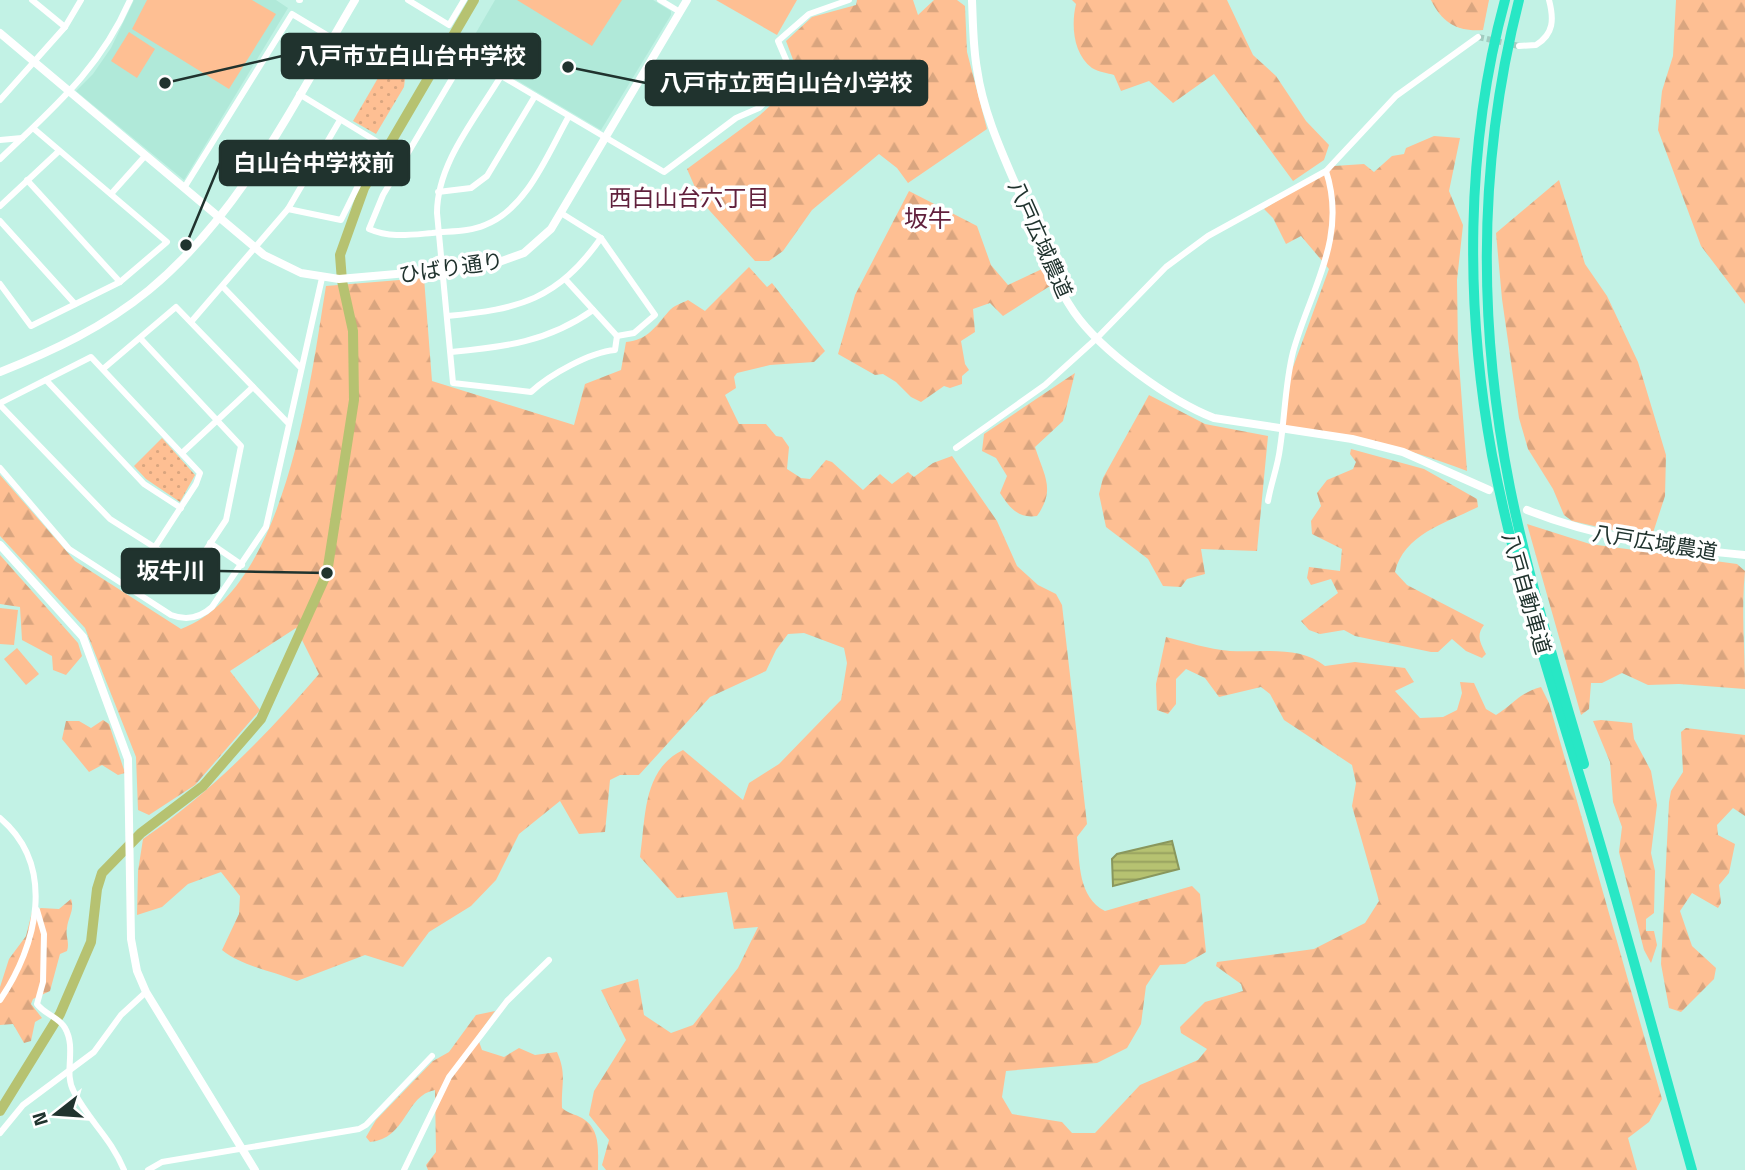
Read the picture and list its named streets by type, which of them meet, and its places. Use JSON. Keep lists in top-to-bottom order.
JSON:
{
  "streets": {
    "highway": ["八戸自動車道"],
    "street": ["八戸広域農道", "ひばり通り"]
  },
  "districts": ["西白山台六丁目", "坂牛"],
  "places": [
    "八戸市立西白山台小学校",
    "八戸市立白山台中学校",
    "白山台中学校前",
    "坂牛川"
  ],
  "north": "left"
}
